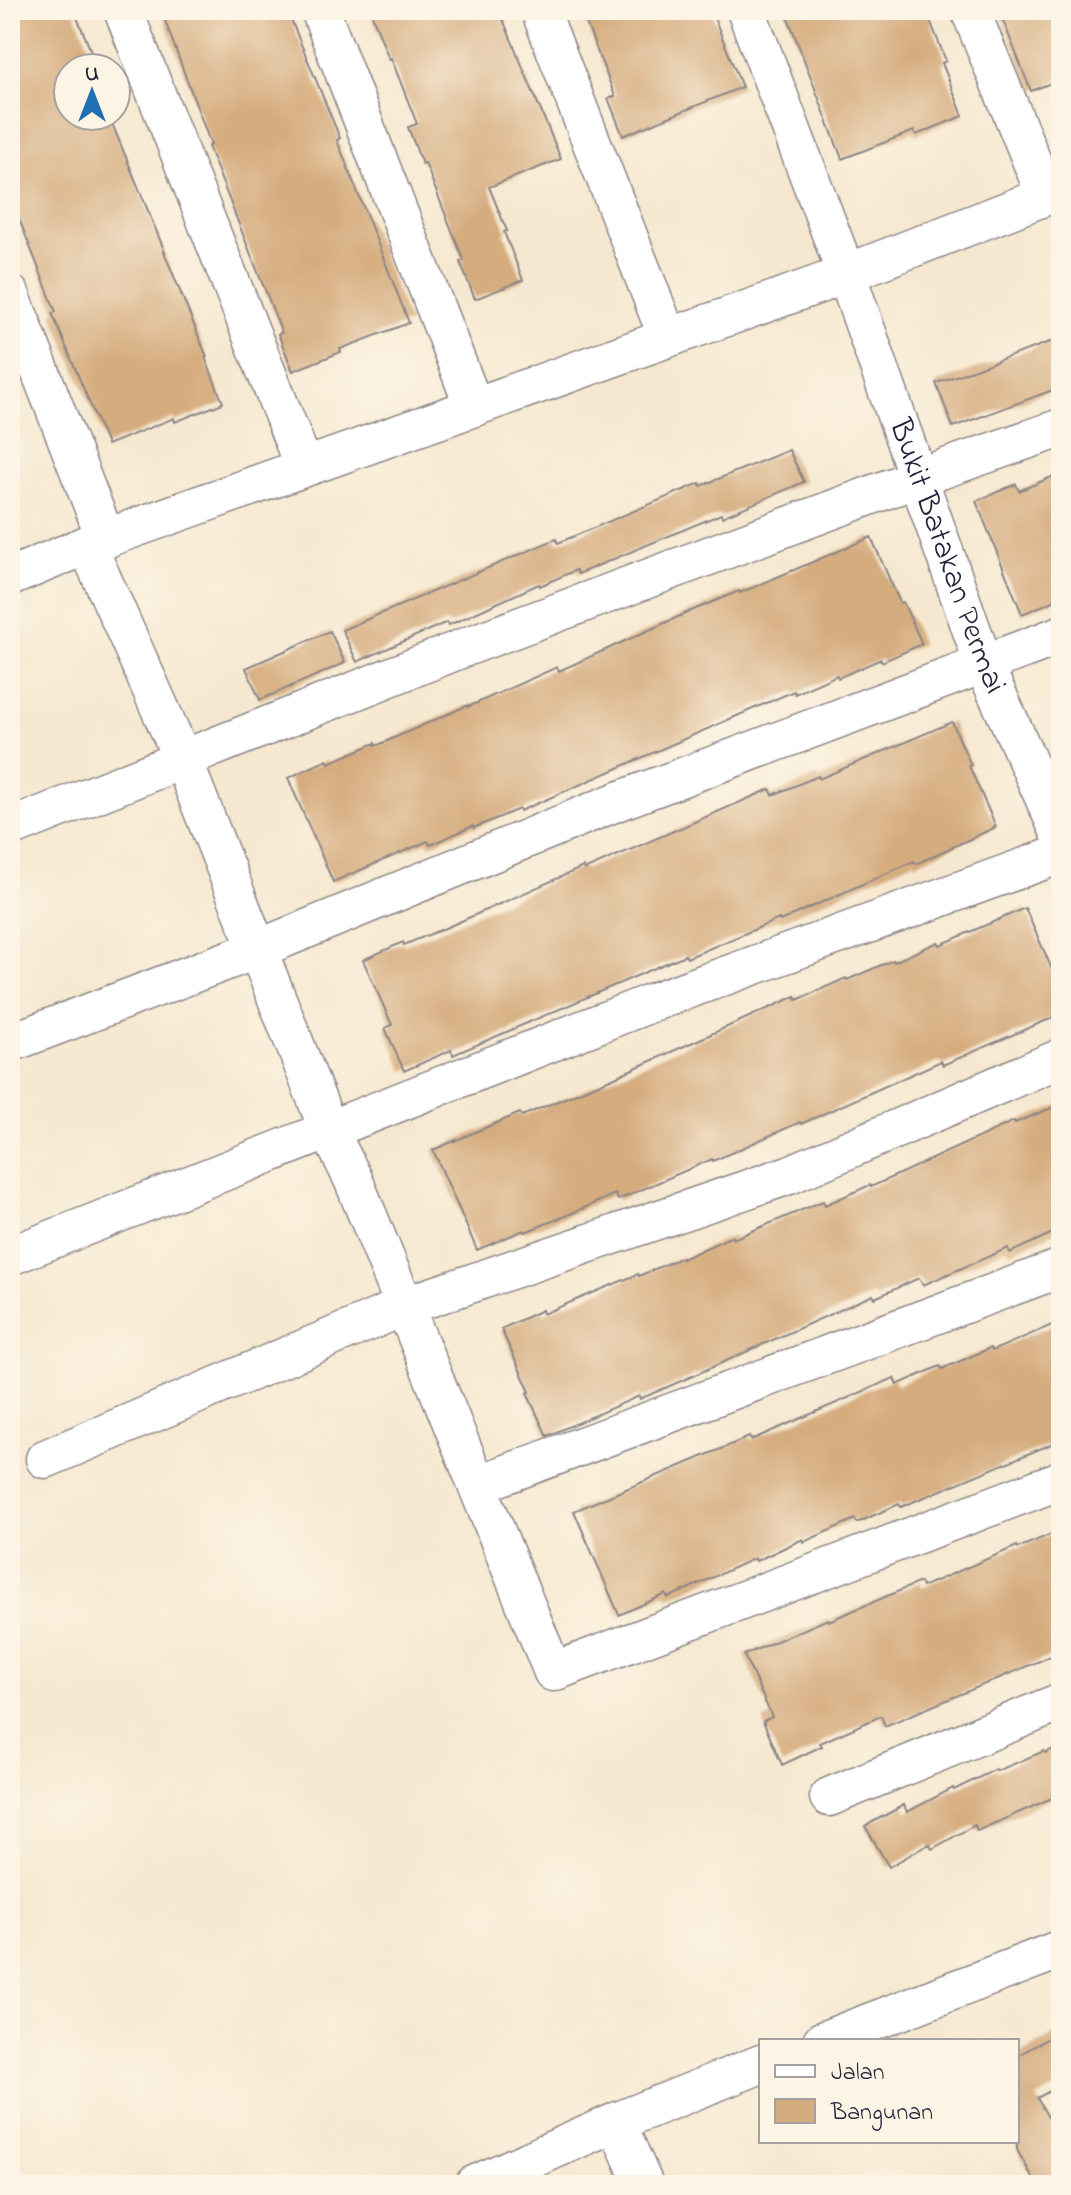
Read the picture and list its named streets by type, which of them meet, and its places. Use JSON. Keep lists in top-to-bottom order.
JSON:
{
  "streets": {
    "street": ["Bukit Batakan Permai"]
  },
  "legend": ["Jalan", "Bangunan"],
  "north": "top"
}
